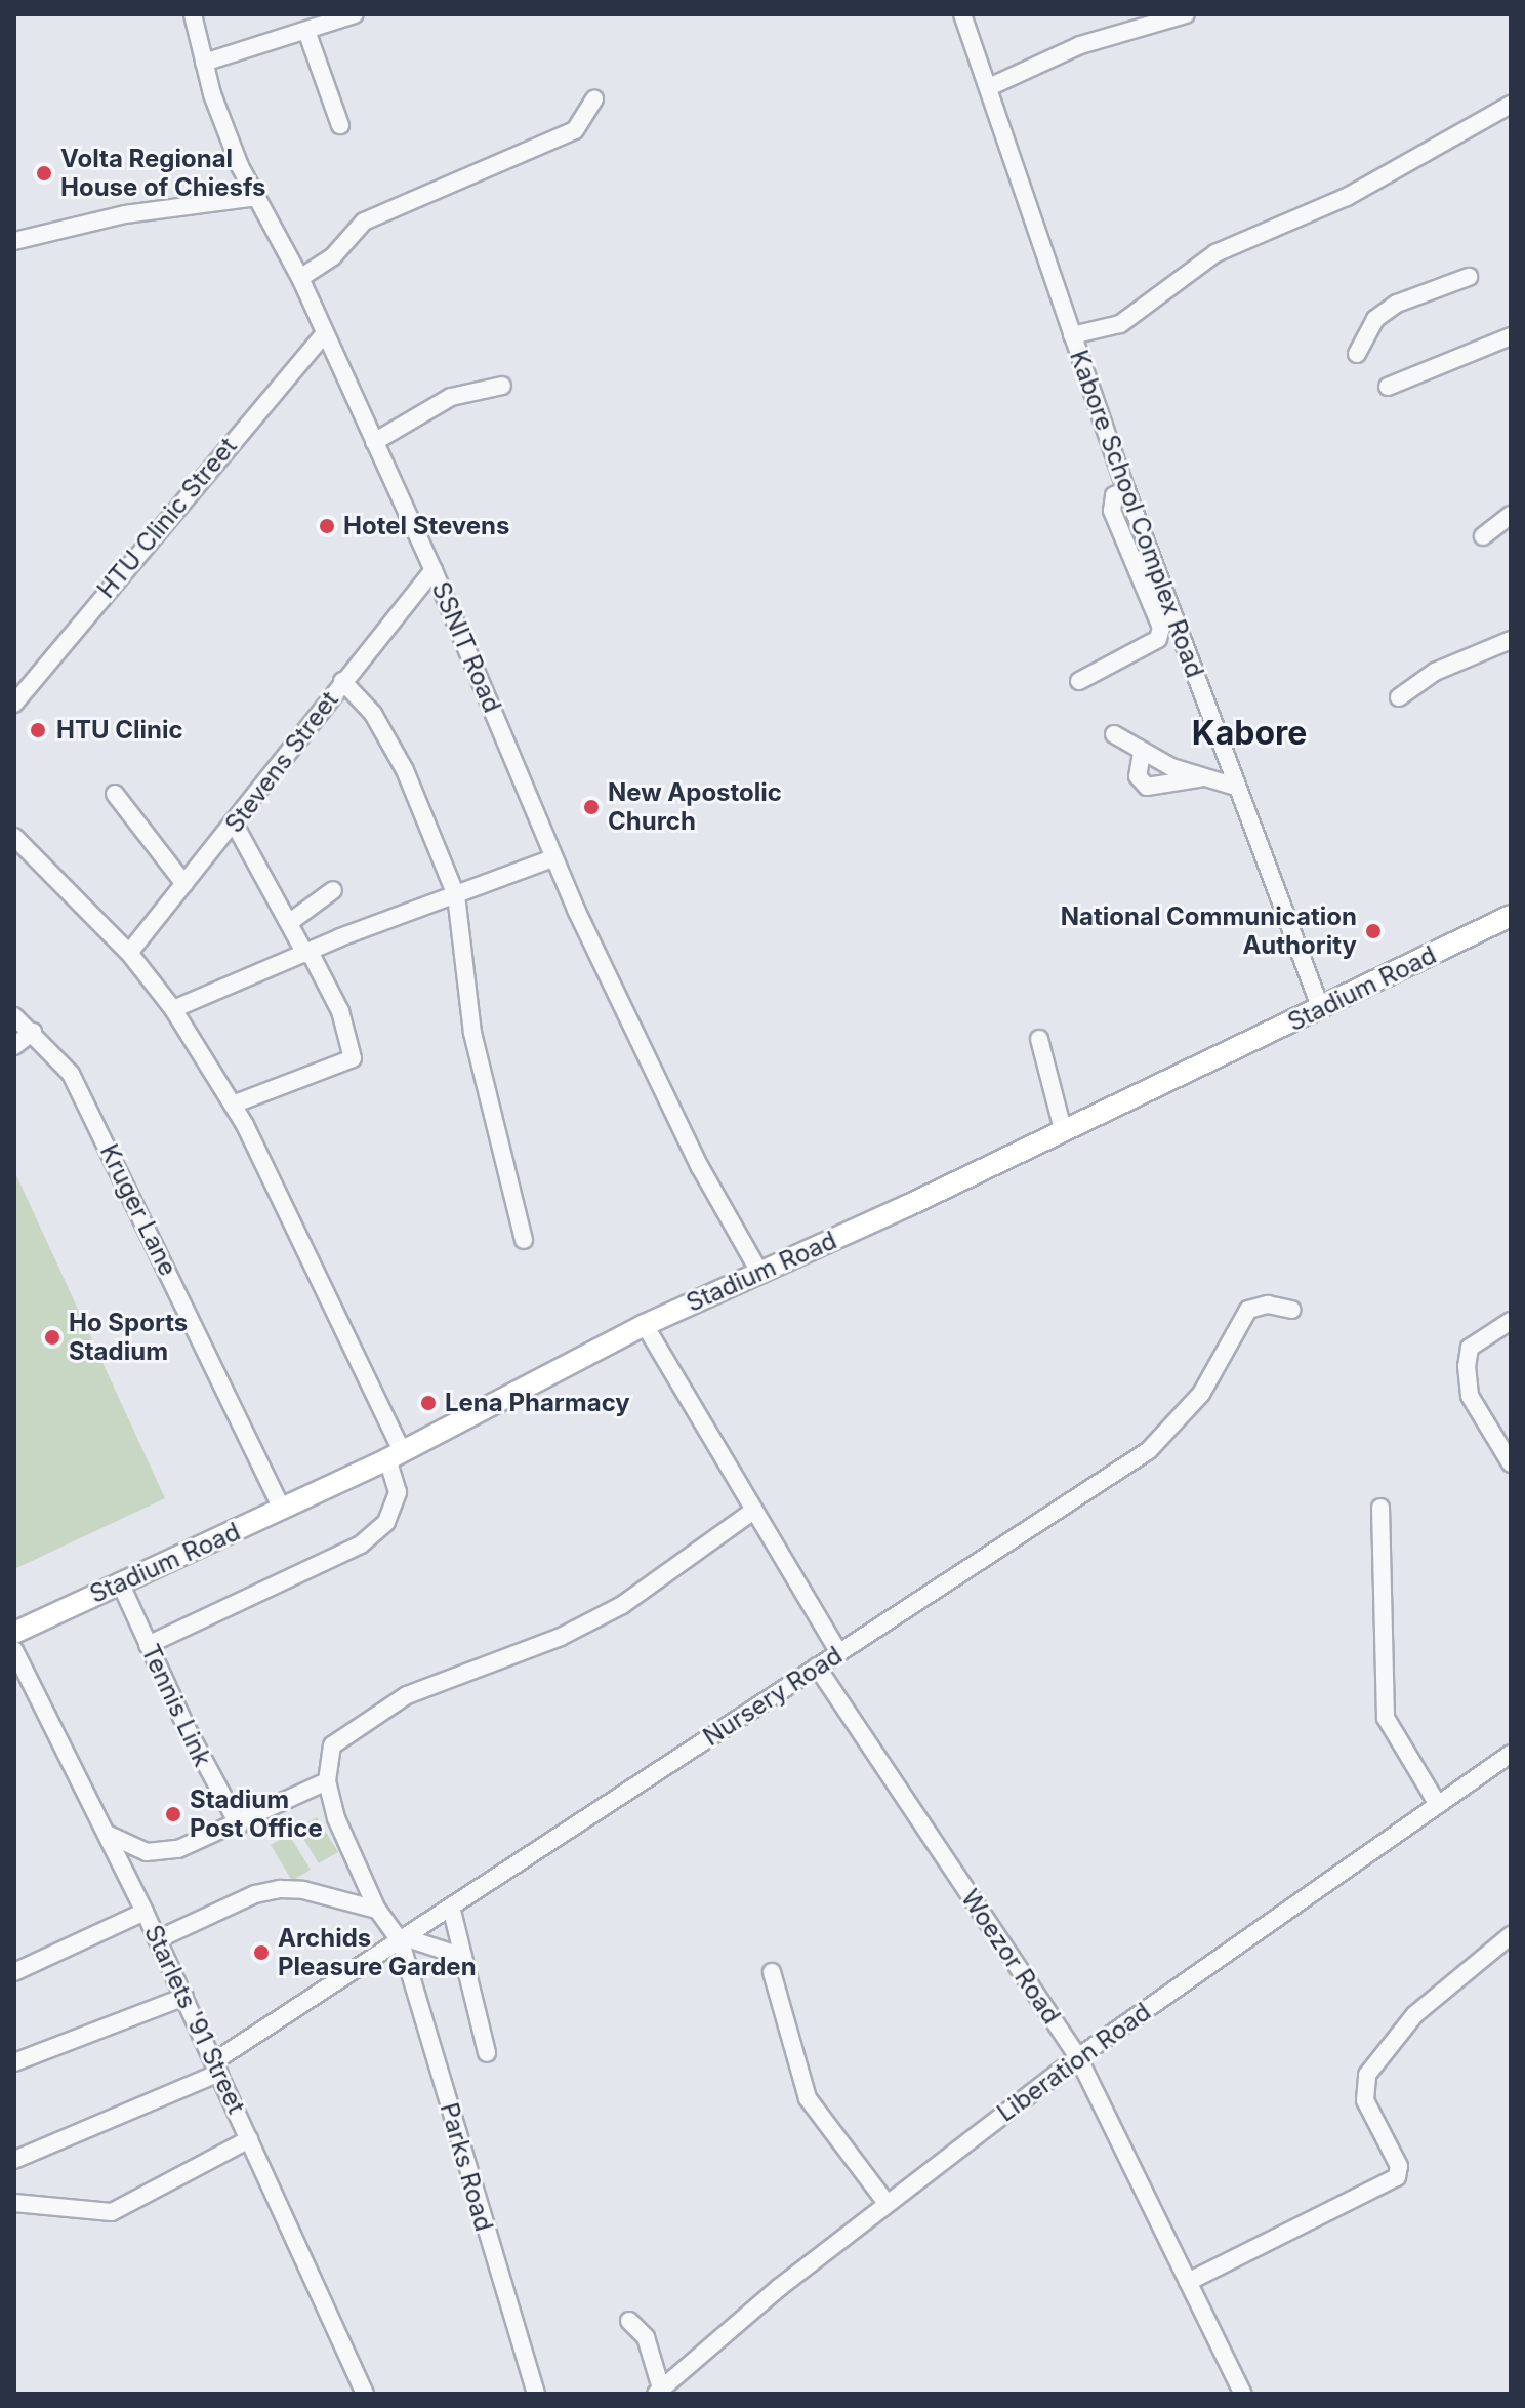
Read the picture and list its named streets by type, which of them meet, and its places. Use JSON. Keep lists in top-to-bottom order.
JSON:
{
  "streets": {
    "main road": ["Stadium Road"],
    "street": [
      "Kabore School Complex Road",
      "HTU Clinic Street",
      "SSNIT Road",
      "Stevens Street",
      "Kruger Lane",
      "Nursery Road",
      "Tennis Link",
      "Woezor Road",
      "Starlets '91 Street",
      "Liberation Road",
      "Parks Road"
    ]
  },
  "crossings": [
    ["Kabore School Complex Road", "Stadium Road"],
    ["HTU Clinic Street", "SSNIT Road"],
    ["SSNIT Road", "Stevens Street"],
    ["SSNIT Road", "Stadium Road"],
    ["Stadium Road", "Kruger Lane"],
    ["Stadium Road", "Tennis Link"],
    ["Nursery Road", "Woezor Road"],
    ["Nursery Road", "Starlets '91 Street"],
    ["Nursery Road", "Parks Road"],
    ["Woezor Road", "Liberation Road"]
  ],
  "districts": ["Kabore"],
  "places": [
    "Volta Regional House of Chiesfs",
    "Hotel Stevens",
    "HTU Clinic",
    "New Apostolic Church",
    "National Communication Authority",
    "Ho Sports Stadium",
    "Lena Pharmacy",
    "Stadium Post Office",
    "Archids Pleasure Garden"
  ]
}
